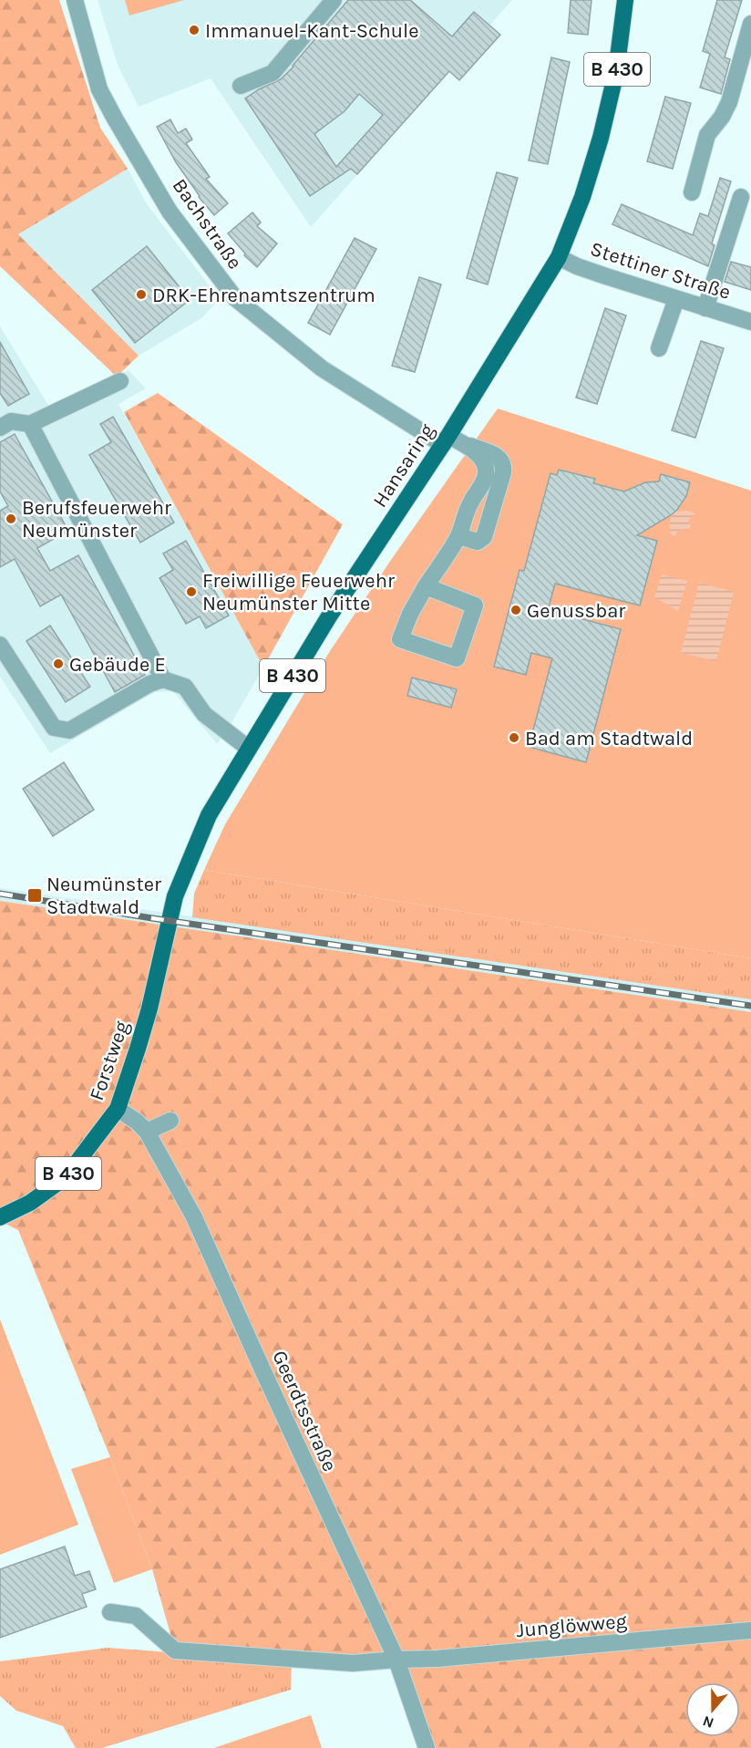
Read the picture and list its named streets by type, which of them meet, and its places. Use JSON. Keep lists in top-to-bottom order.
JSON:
{
  "streets": {
    "main road": ["B 430", "Hansaring", "Forstweg"],
    "street": [
      "Bachstraße",
      "Stettiner Straße",
      "Geerdtsstraße",
      "Junglöwweg"
    ]
  },
  "crossings": [
    ["Bachstraße", "Hansaring"],
    ["Stettiner Straße", "Hansaring"],
    ["Hansaring", "Forstweg"],
    ["Forstweg", "Geerdtsstraße"],
    ["Geerdtsstraße", "Junglöwweg"]
  ],
  "places": {
    "other": [
      "Immanuel-Kant-Schule",
      "DRK-Ehrenamtszentrum",
      "Berufsfeuerwehr Neumünster",
      "Freiwillige Feuerwehr Neumünster Mitte",
      "Genussbar",
      "Gebäude E",
      "Bad am Stadtwald"
    ],
    "transit": ["Neumünster Stadtwald"]
  },
  "north": "bottom"
}
